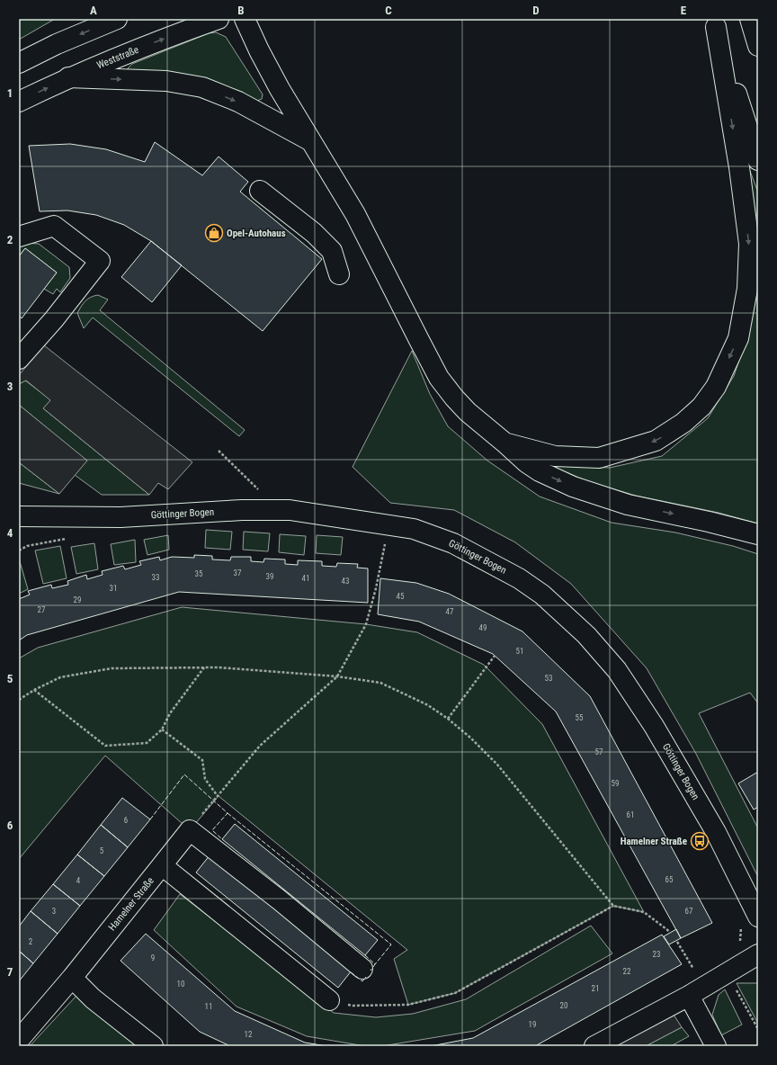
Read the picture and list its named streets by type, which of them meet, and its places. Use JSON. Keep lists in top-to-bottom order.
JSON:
{
  "streets": {
    "main road": ["Weststraße", "Göttinger Bogen", "Hamelner Straße"]
  },
  "places": {
    "shop": ["Opel-Autohaus"],
    "bus stop": ["Hamelner Straße"]
  },
  "house_numbers": [
    "37",
    "35",
    "39",
    "33",
    "41",
    "43",
    "31",
    "45",
    "29",
    "27",
    "47",
    "49",
    "51",
    "53",
    "55",
    "57",
    "59",
    "61",
    "6",
    "5",
    "65",
    "4",
    "3",
    "67",
    "2",
    "23",
    "9",
    "22",
    "10",
    "21",
    "20",
    "11",
    "19",
    "12"
  ],
  "grid": {
    "columns": [
      "A",
      "B",
      "C",
      "D",
      "E"
    ],
    "rows": [
      "1",
      "2",
      "3",
      "4",
      "5",
      "6",
      "7"
    ]
  }
}
